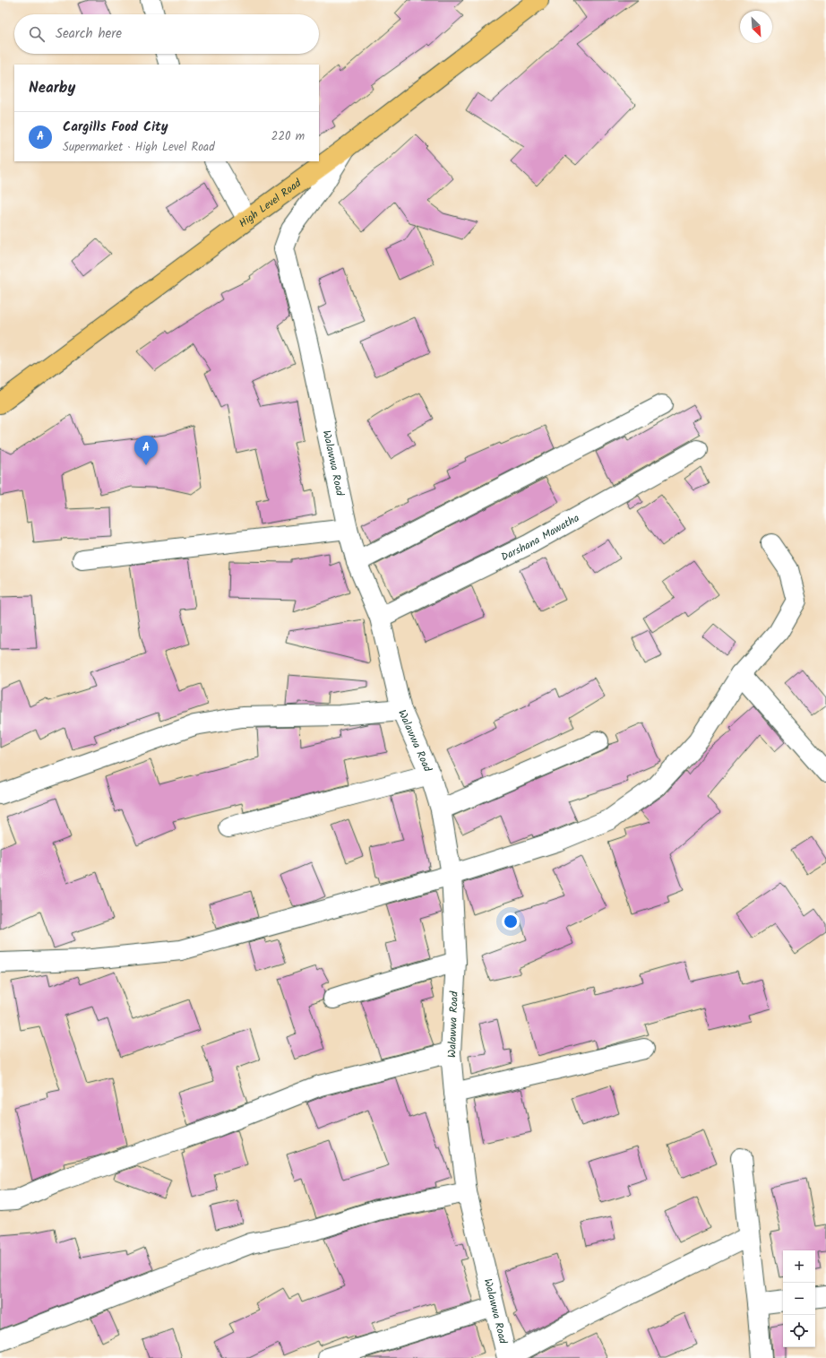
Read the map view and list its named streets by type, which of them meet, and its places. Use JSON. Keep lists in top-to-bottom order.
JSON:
{
  "streets": {
    "highway": ["High Level Road"],
    "street": ["Walawwa Road", "Darshana Mawatha"]
  },
  "crossings": [
    ["High Level Road", "Walawwa Road"],
    ["Walawwa Road", "Darshana Mawatha"]
  ],
  "north": "bottom right",
  "page": {
    "search": "Search here",
    "heading": "Nearby",
    "list": [
      {
        "mark": "A",
        "name": "Cargills Food City",
        "note": "Supermarket · High Level Road",
        "value": "220 m"
      }
    ],
    "pins": "A",
    "map_buttons": ["+", "−"]
  }
}
